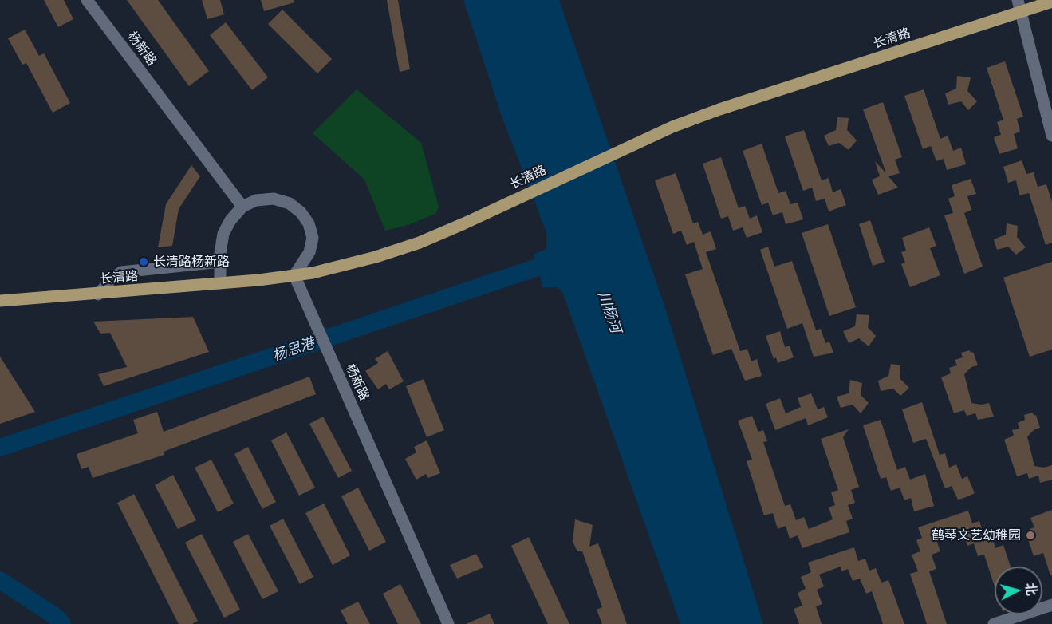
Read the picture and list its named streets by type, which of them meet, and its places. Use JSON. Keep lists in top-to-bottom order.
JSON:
{
  "streets": {
    "main road": ["长清路"],
    "street": ["杨新路"]
  },
  "crossings": [
    ["长清路", "杨新路"]
  ],
  "water": ["川杨河", "杨思港"],
  "places": ["长清路杨新路", "鹤琴文艺幼稚园"],
  "north": "right"
}
